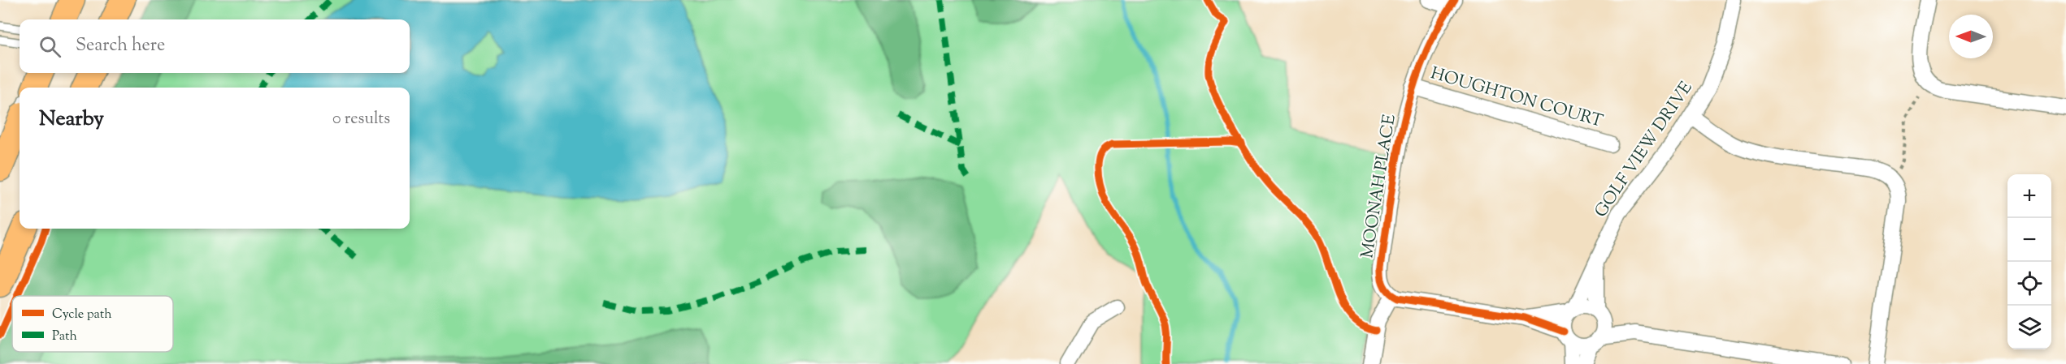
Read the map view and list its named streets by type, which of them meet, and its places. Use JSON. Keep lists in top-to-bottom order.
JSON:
{
  "streets": {
    "street": ["HOUGHTON COURT", "GOLF VIEW DRIVE", "MOONAH PLACE"]
  },
  "crossings": [
    ["HOUGHTON COURT", "MOONAH PLACE"]
  ],
  "legend": ["Cycle path", "Path"],
  "north": "left",
  "page": {
    "search": "Search here",
    "heading": ["Nearby", "0 results"],
    "map_buttons": ["+", "−"]
  }
}
